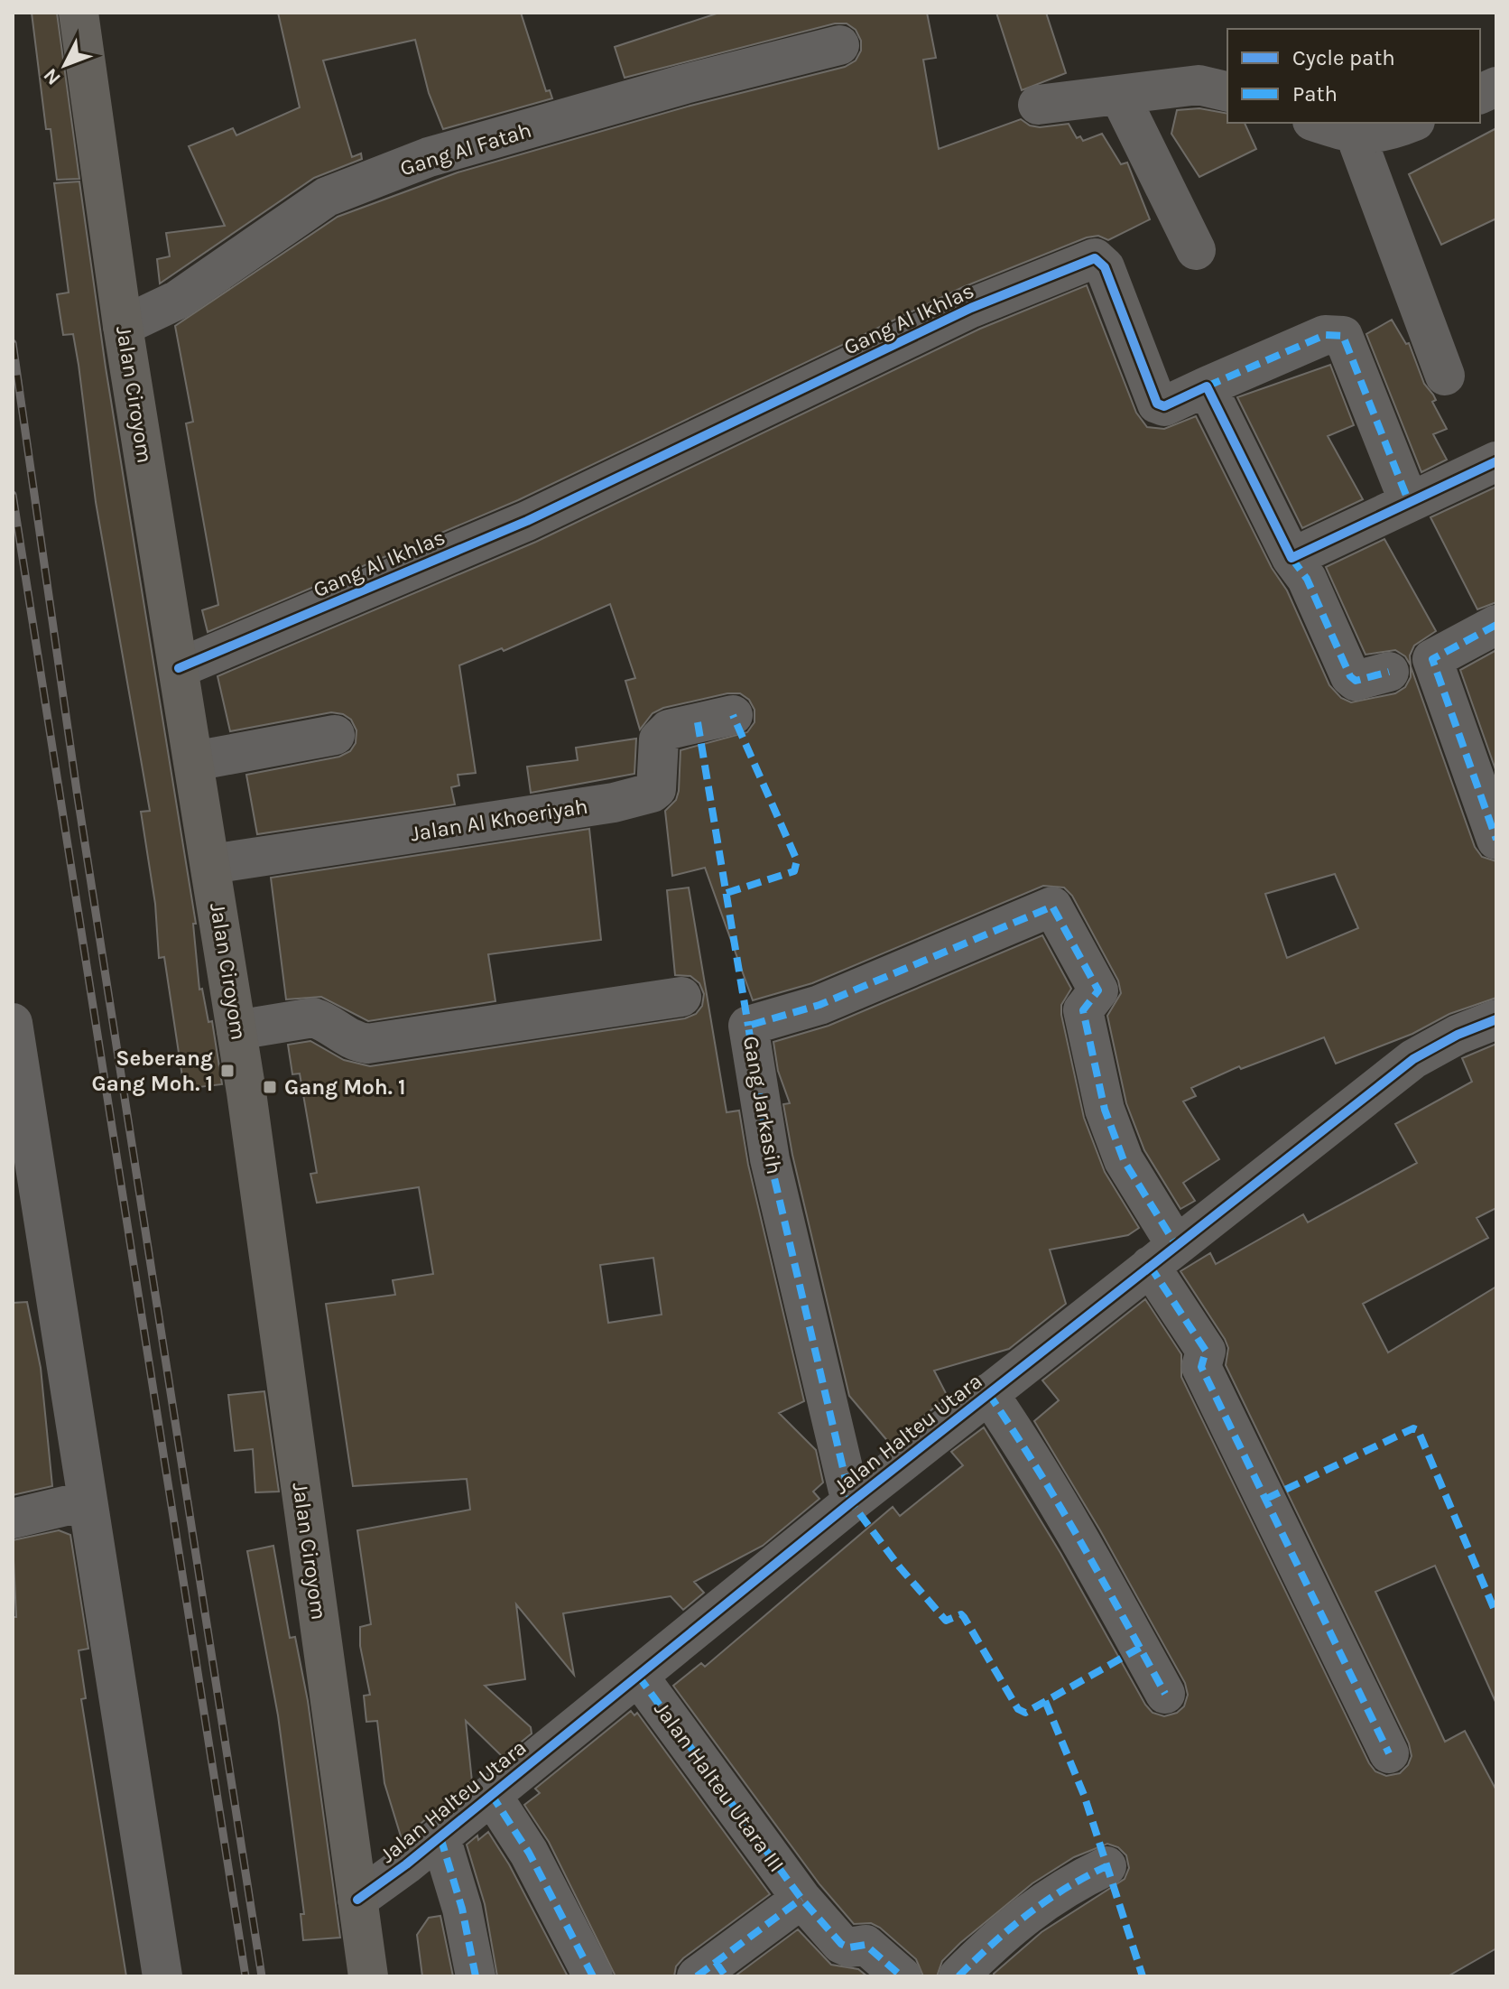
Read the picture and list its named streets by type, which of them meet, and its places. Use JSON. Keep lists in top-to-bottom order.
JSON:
{
  "streets": {
    "main road": ["Jalan Ciroyom"],
    "street": [
      "Gang Al Fatah",
      "Gang Al Ikhlas",
      "Jalan Al Khoeriyah",
      "Gang Jarkasih",
      "Jalan Halteu Utara",
      "Jalan Halteu Utara III"
    ]
  },
  "crossings": [
    ["Gang Al Fatah", "Jalan Ciroyom"],
    ["Gang Al Ikhlas", "Jalan Ciroyom"],
    ["Jalan Ciroyom", "Jalan Al Khoeriyah"],
    ["Jalan Ciroyom", "Jalan Halteu Utara"],
    ["Gang Jarkasih", "Jalan Halteu Utara"],
    ["Jalan Halteu Utara", "Jalan Halteu Utara III"]
  ],
  "places": {
    "transit": ["Seberang Gang Moh. 1", "Gang Moh. 1"]
  },
  "legend": ["Cycle path", "Path"],
  "north": "bottom left"
}
